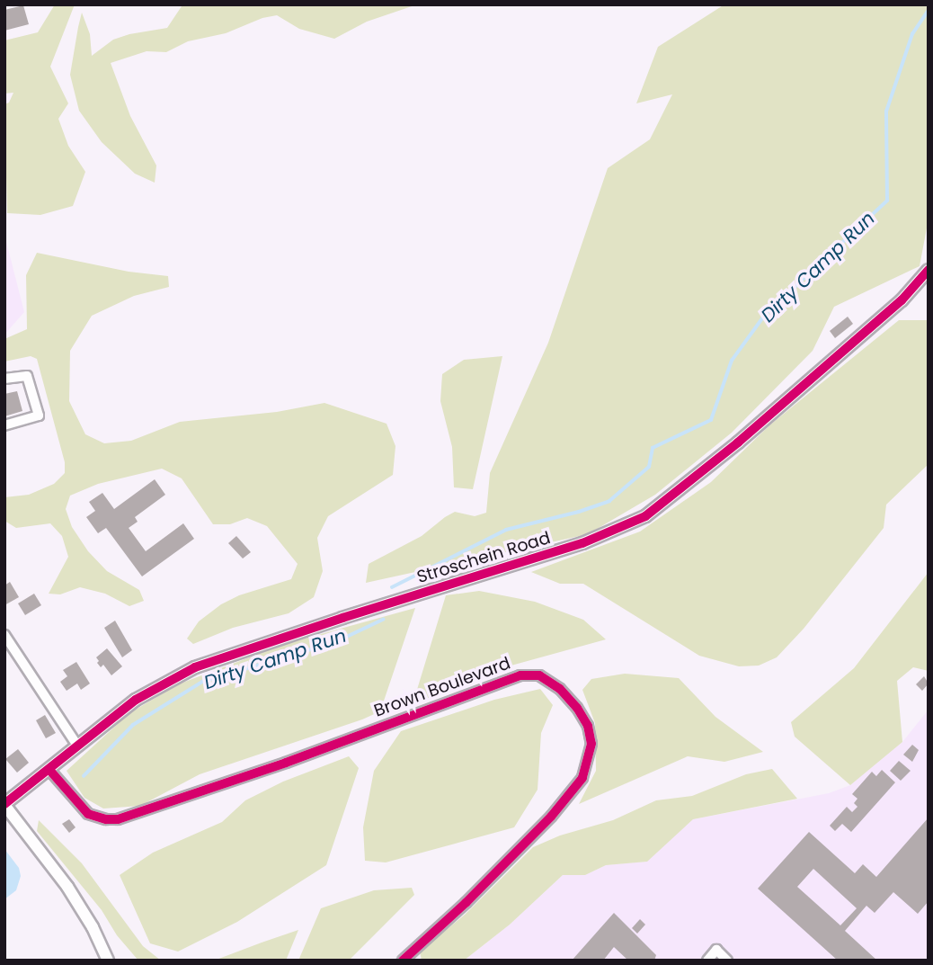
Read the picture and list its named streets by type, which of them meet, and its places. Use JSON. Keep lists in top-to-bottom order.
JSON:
{
  "streets": {
    "street": ["Stroschein Road", "Brown Boulevard"]
  },
  "crossings": [
    ["Stroschein Road", "Brown Boulevard"]
  ],
  "water": ["Dirty Camp Run"]
}
